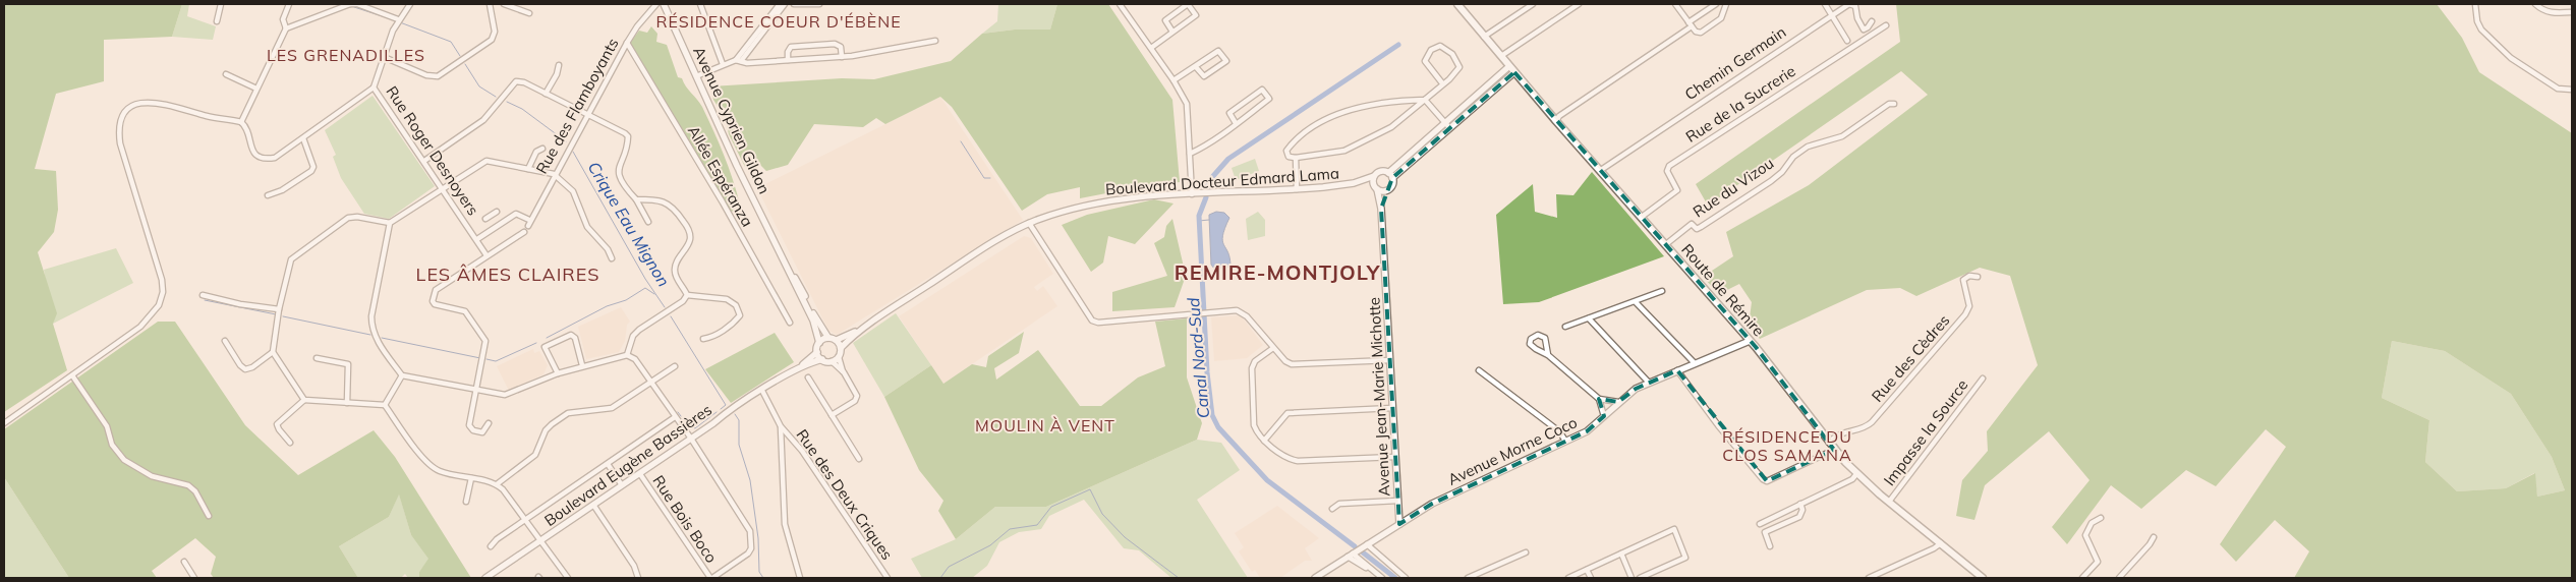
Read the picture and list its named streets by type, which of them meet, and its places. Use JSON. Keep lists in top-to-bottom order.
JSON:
{
  "streets": {
    "main road": ["Route de Rémire"],
    "street": [
      "Chemin Germain",
      "Rue de la Sucrerie",
      "Rue des Flamboyants",
      "Avenue Cyprien Gildon",
      "Rue Roger Desnoyers",
      "Allée Espéranza",
      "Boulevard Docteur Edmard Lama",
      "Rue du Vizou",
      "Rue des Cèdres",
      "Avenue Jean-Marie Michotte",
      "Impasse la Source",
      "Avenue Morne Coco",
      "Boulevard Eugène Bassières",
      "Rue des Deux Criques",
      "Rue Bois Boco"
    ]
  },
  "crossings": [
    ["Chemin Germain", "Route de Rémire"],
    ["Rue de la Sucrerie", "Route de Rémire"],
    ["Rue des Flamboyants", "Allée Espéranza"],
    ["Avenue Cyprien Gildon", "Boulevard Docteur Edmard Lama"],
    ["Avenue Cyprien Gildon", "Boulevard Eugène Bassières"],
    ["Boulevard Docteur Edmard Lama", "Avenue Jean-Marie Michotte"],
    ["Boulevard Docteur Edmard Lama", "Boulevard Eugène Bassières"],
    ["Rue du Vizou", "Route de Rémire"],
    ["Route de Rémire", "Rue des Cèdres"],
    ["Route de Rémire", "Impasse la Source"],
    ["Route de Rémire", "Avenue Morne Coco"],
    ["Avenue Jean-Marie Michotte", "Avenue Morne Coco"],
    ["Boulevard Eugène Bassières", "Rue des Deux Criques"],
    ["Boulevard Eugène Bassières", "Rue Bois Boco"]
  ],
  "districts": [
    "RÉSIDENCE COEUR D'ÉBÈNE",
    "LES GRENADILLES",
    "REMIRE-MONTJOLY",
    "LES ÂMES CLAIRES",
    "MOULIN À VENT",
    "RÉSIDENCE DU CLOS SAMANA"
  ],
  "water": ["Crique Eau Mignon", "Canal Nord-Sud"]
}
